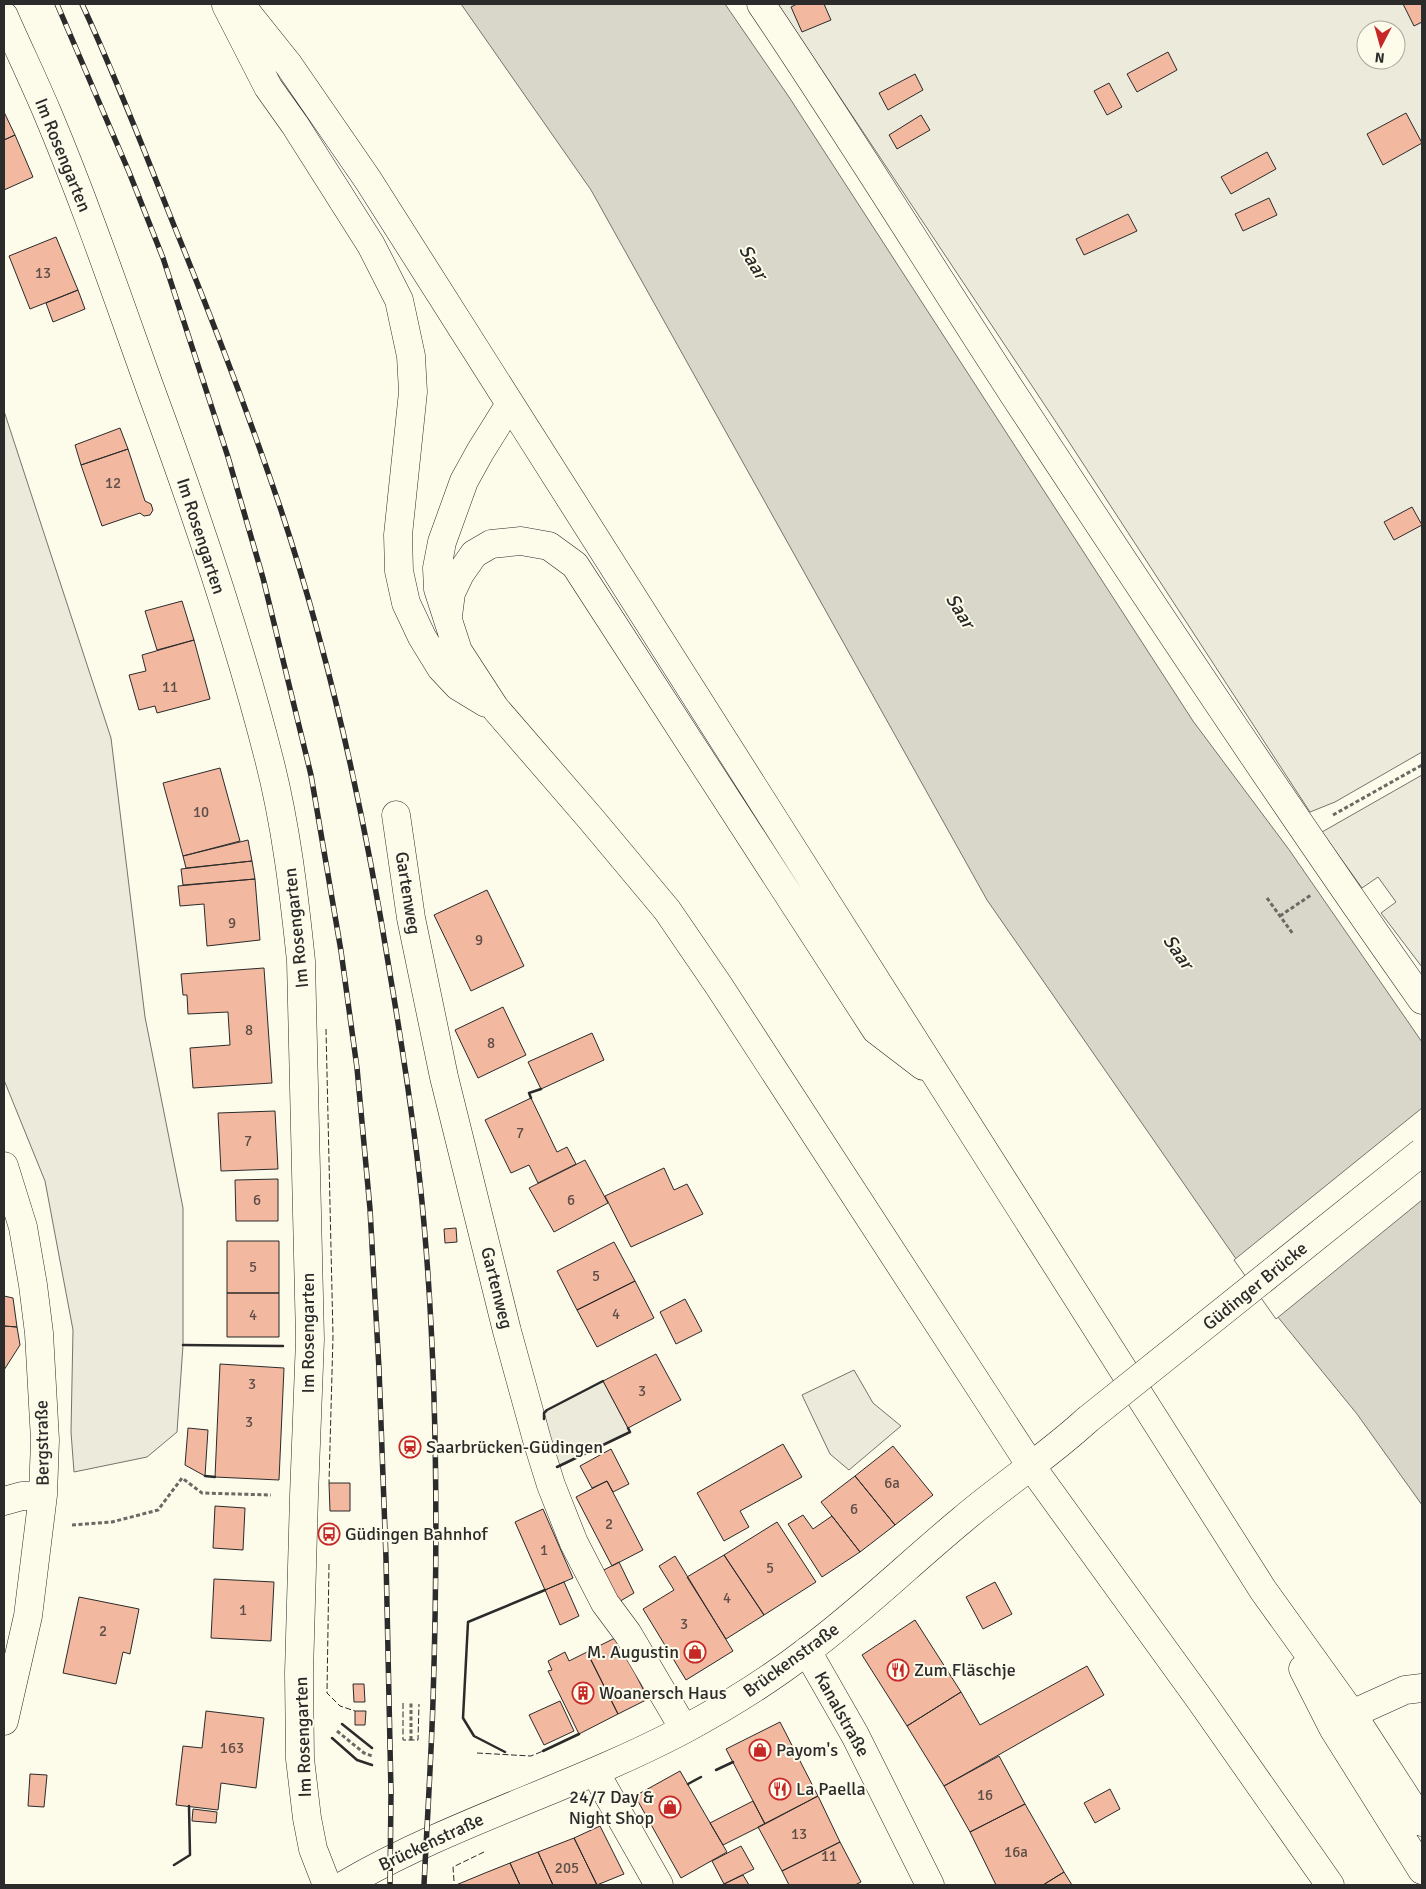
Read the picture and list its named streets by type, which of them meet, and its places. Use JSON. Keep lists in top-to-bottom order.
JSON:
{
  "streets": {
    "main road": [
      "Im Rosengarten",
      "Gartenweg",
      "Güdinger Brücke",
      "Bergstraße",
      "Brückenstraße",
      "Kanalstraße"
    ]
  },
  "crossings": [
    ["Gartenweg", "Brückenstraße"],
    ["Güdinger Brücke", "Brückenstraße"],
    ["Brückenstraße", "Kanalstraße"]
  ],
  "water": ["Saar"],
  "places": {
    "station": ["Saarbrücken-Güdingen"],
    "bus stop": ["Güdingen Bahnhof"],
    "shop": ["M. Augustin", "Payom's", "24/7 Day & Night Shop"],
    "restaurant": ["Zum Fläschje", "La Paella"],
    "building": ["Woanersch Haus"]
  },
  "house_numbers": [
    "13",
    "12",
    "11",
    "10",
    "9",
    "9",
    "8",
    "8",
    "7",
    "7",
    "6",
    "6",
    "5",
    "5",
    "4",
    "4",
    "3",
    "3",
    "3",
    "6a",
    "6",
    "2",
    "1",
    "5",
    "4",
    "1",
    "3",
    "2",
    "163",
    "16",
    "13",
    "16a",
    "11",
    "205"
  ],
  "north": "bottom"
}
